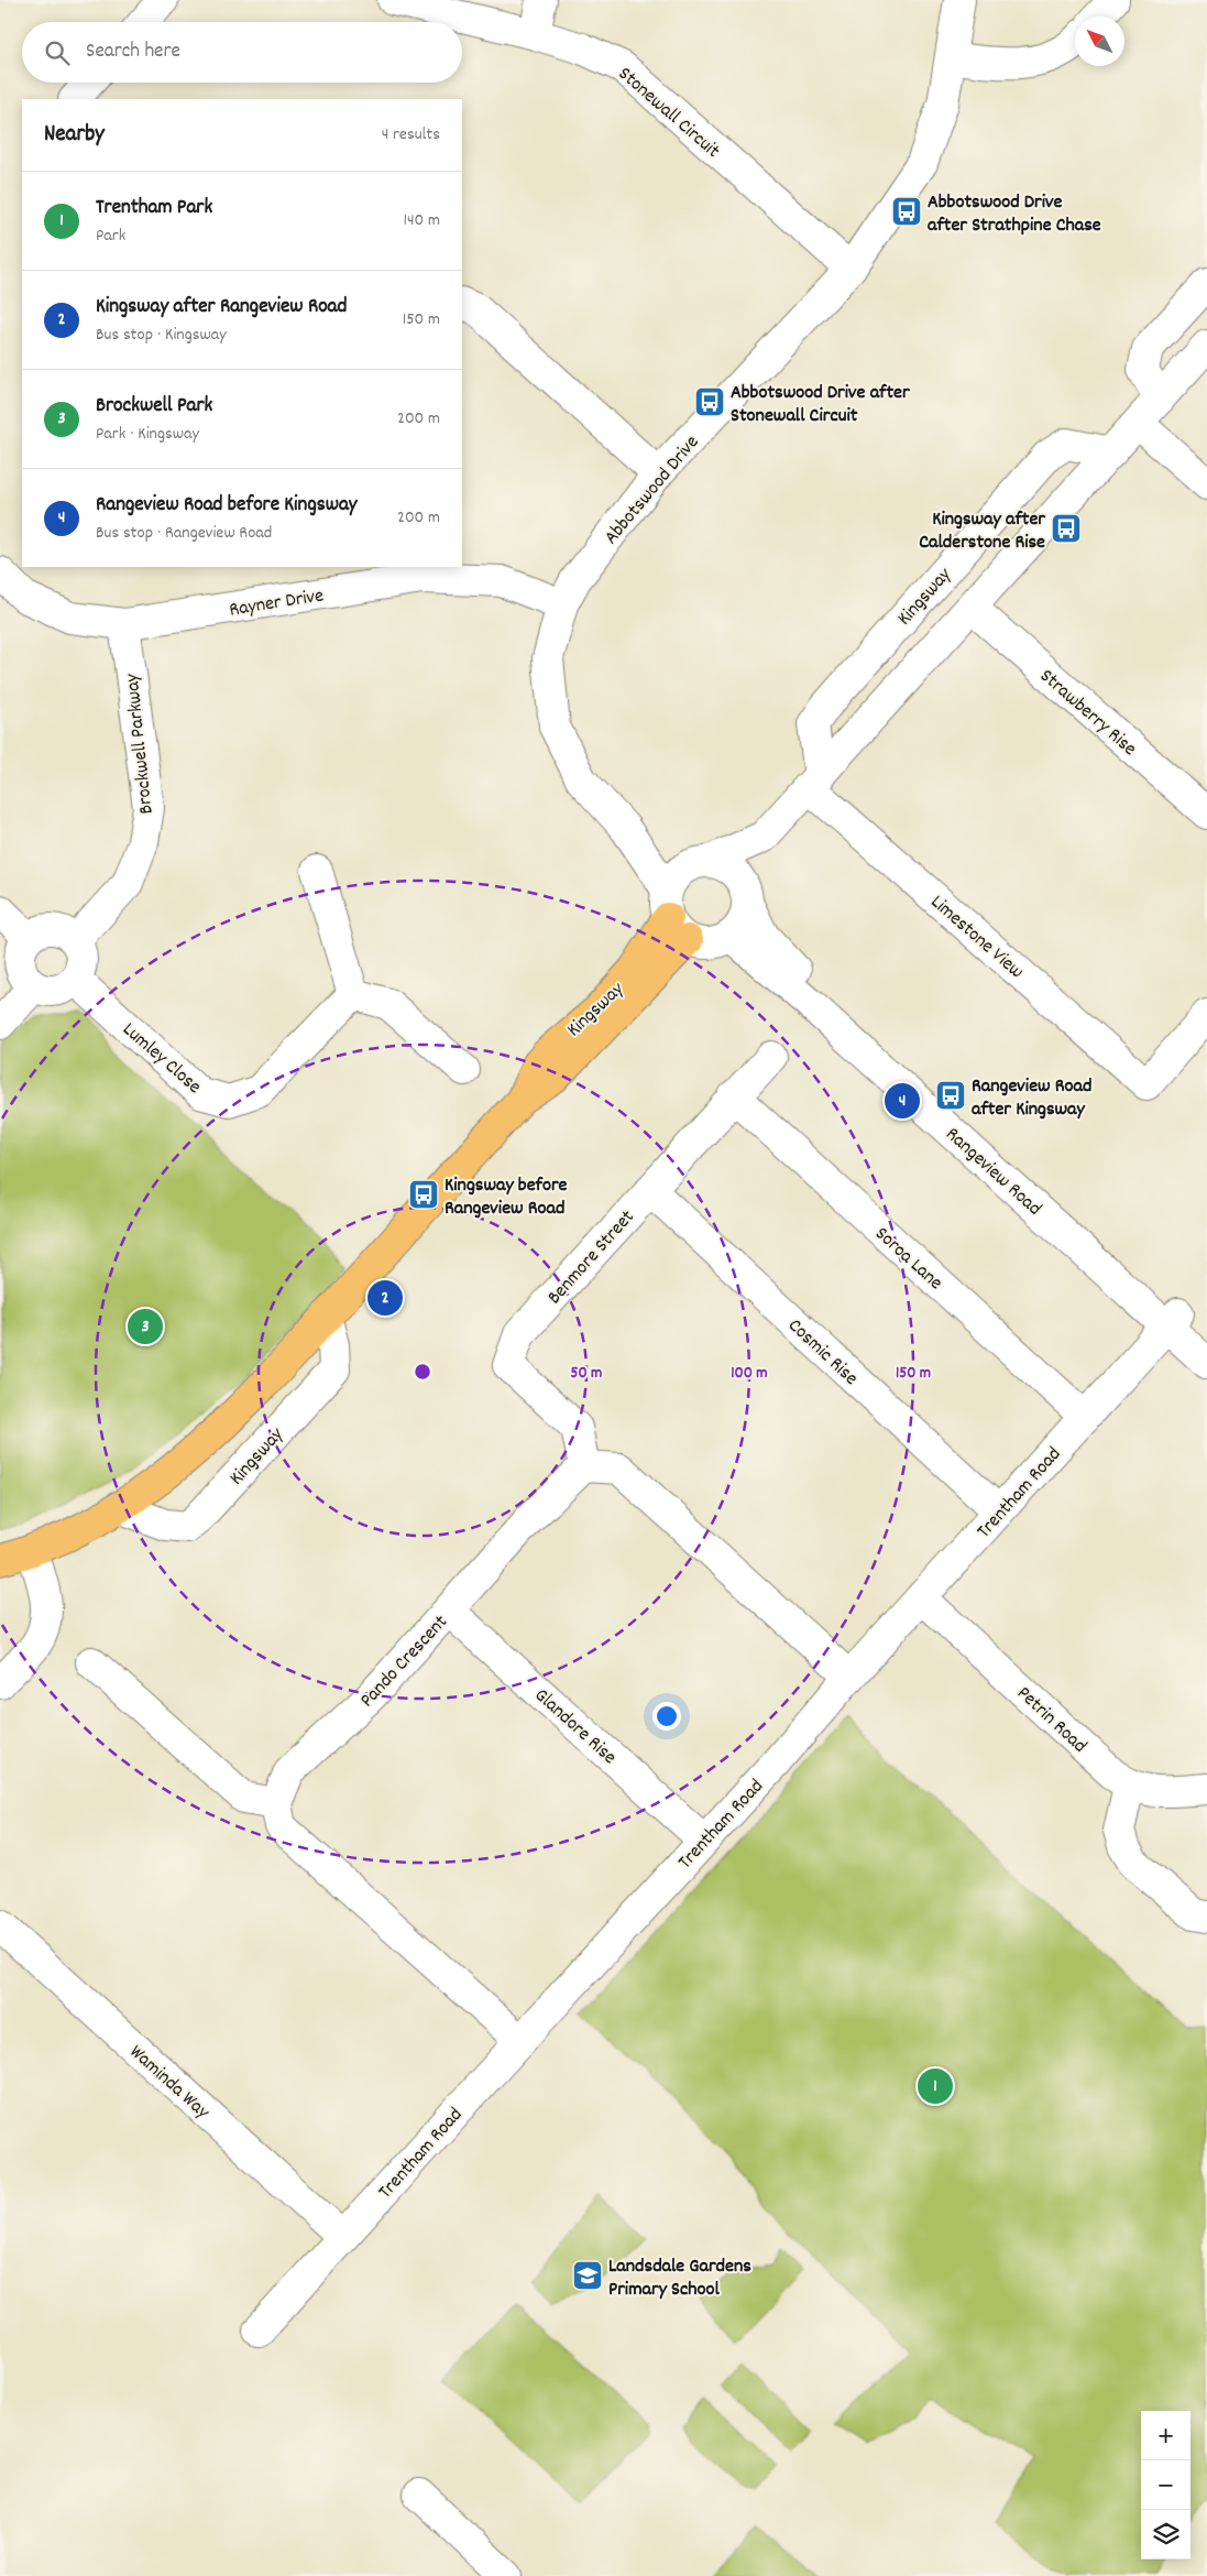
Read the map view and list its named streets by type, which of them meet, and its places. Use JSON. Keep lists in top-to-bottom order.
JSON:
{
  "streets": {
    "main road": ["Kingsway"],
    "street": [
      "Stonewall Circuit",
      "Abbotswood Drive",
      "Rayner Drive",
      "Strawberry Rise",
      "Brockwell Parkway",
      "Limestone View",
      "Lumley Close",
      "Rangeview Road",
      "Benmore Street",
      "Soroa Lane",
      "Cosmic Rise",
      "Trentham Road",
      "Pando Crescent",
      "Petrin Road",
      "Glandore Rise",
      "Waminda Way"
    ]
  },
  "crossings": [
    ["Stonewall Circuit", "Abbotswood Drive"],
    ["Abbotswood Drive", "Kingsway"],
    ["Abbotswood Drive", "Rayner Drive"],
    ["Abbotswood Drive", "Rangeview Road"],
    ["Kingsway", "Limestone View"],
    ["Kingsway", "Rangeview Road"],
    ["Rayner Drive", "Brockwell Parkway"],
    ["Brockwell Parkway", "Lumley Close"],
    ["Rangeview Road", "Trentham Road"],
    ["Benmore Street", "Soroa Lane"],
    ["Benmore Street", "Cosmic Rise"],
    ["Benmore Street", "Pando Crescent"],
    ["Soroa Lane", "Trentham Road"],
    ["Cosmic Rise", "Trentham Road"],
    ["Trentham Road", "Petrin Road"],
    ["Trentham Road", "Glandore Rise"],
    ["Trentham Road", "Waminda Way"],
    ["Pando Crescent", "Glandore Rise"]
  ],
  "places": {
    "bus stop": [
      "Abbotswood Drive after Strathpine Chase",
      "Abbotswood Drive after Stonewall Circuit",
      "Kingsway after Calderstone Rise",
      "Rangeview Road after Kingsway",
      "Kingsway before Rangeview Road"
    ],
    "school or university": ["Landsdale Gardens Primary School"]
  },
  "north": "top left",
  "page": {
    "search": "Search here",
    "heading": ["Nearby", "4 results"],
    "list": [
      {
        "mark": "1",
        "name": "Trentham Park",
        "note": "Park",
        "value": "140 m"
      },
      {
        "mark": "2",
        "name": "Kingsway after Rangeview Road",
        "note": "Bus stop · Kingsway",
        "value": "150 m"
      },
      {
        "mark": "3",
        "name": "Brockwell Park",
        "note": "Park · Kingsway",
        "value": "200 m"
      },
      {
        "mark": "4",
        "name": "Rangeview Road before Kingsway",
        "note": "Bus stop · Rangeview Road",
        "value": "200 m"
      }
    ],
    "pins": [
      "4",
      "2",
      "3",
      "1"
    ],
    "map_buttons": ["+", "−"]
  },
  "rings": ["50 m", "100 m", "150 m"]
}
